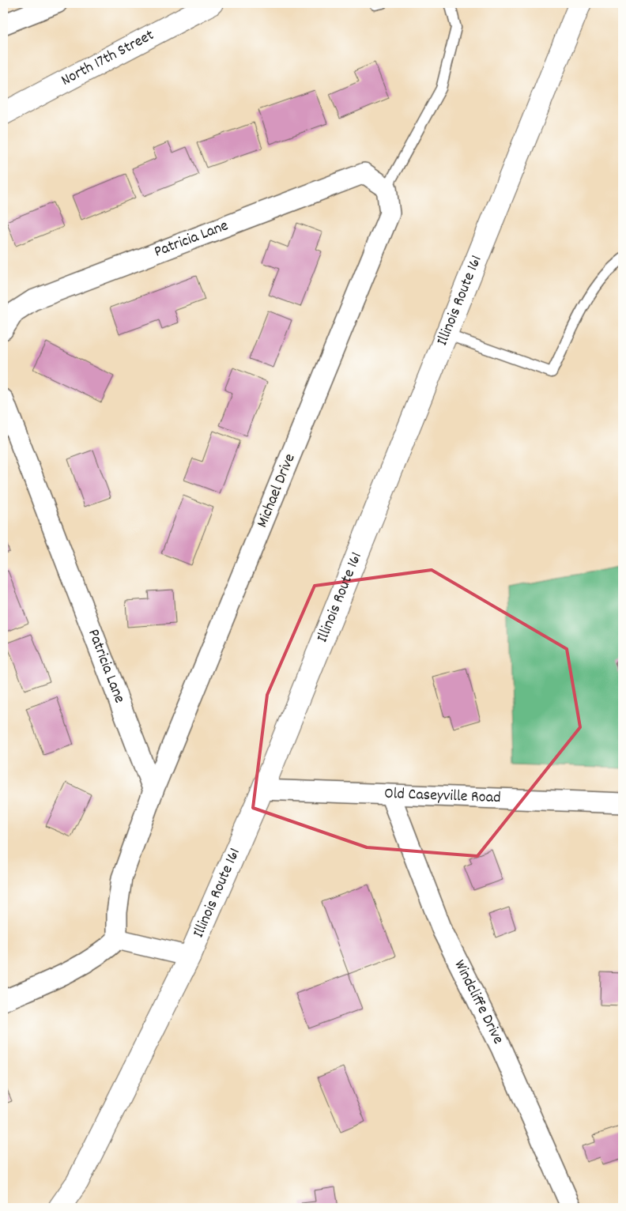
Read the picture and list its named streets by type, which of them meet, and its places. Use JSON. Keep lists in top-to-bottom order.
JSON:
{
  "streets": {
    "main road": ["North 17th Street", "Illinois Route 161"],
    "street": [
      "Patricia Lane",
      "Michael Drive",
      "Old Caseyville Road",
      "Windcliffe Drive"
    ]
  },
  "crossings": [
    ["Patricia Lane", "Michael Drive"],
    ["Illinois Route 161", "Old Caseyville Road"],
    ["Old Caseyville Road", "Windcliffe Drive"]
  ]
}
